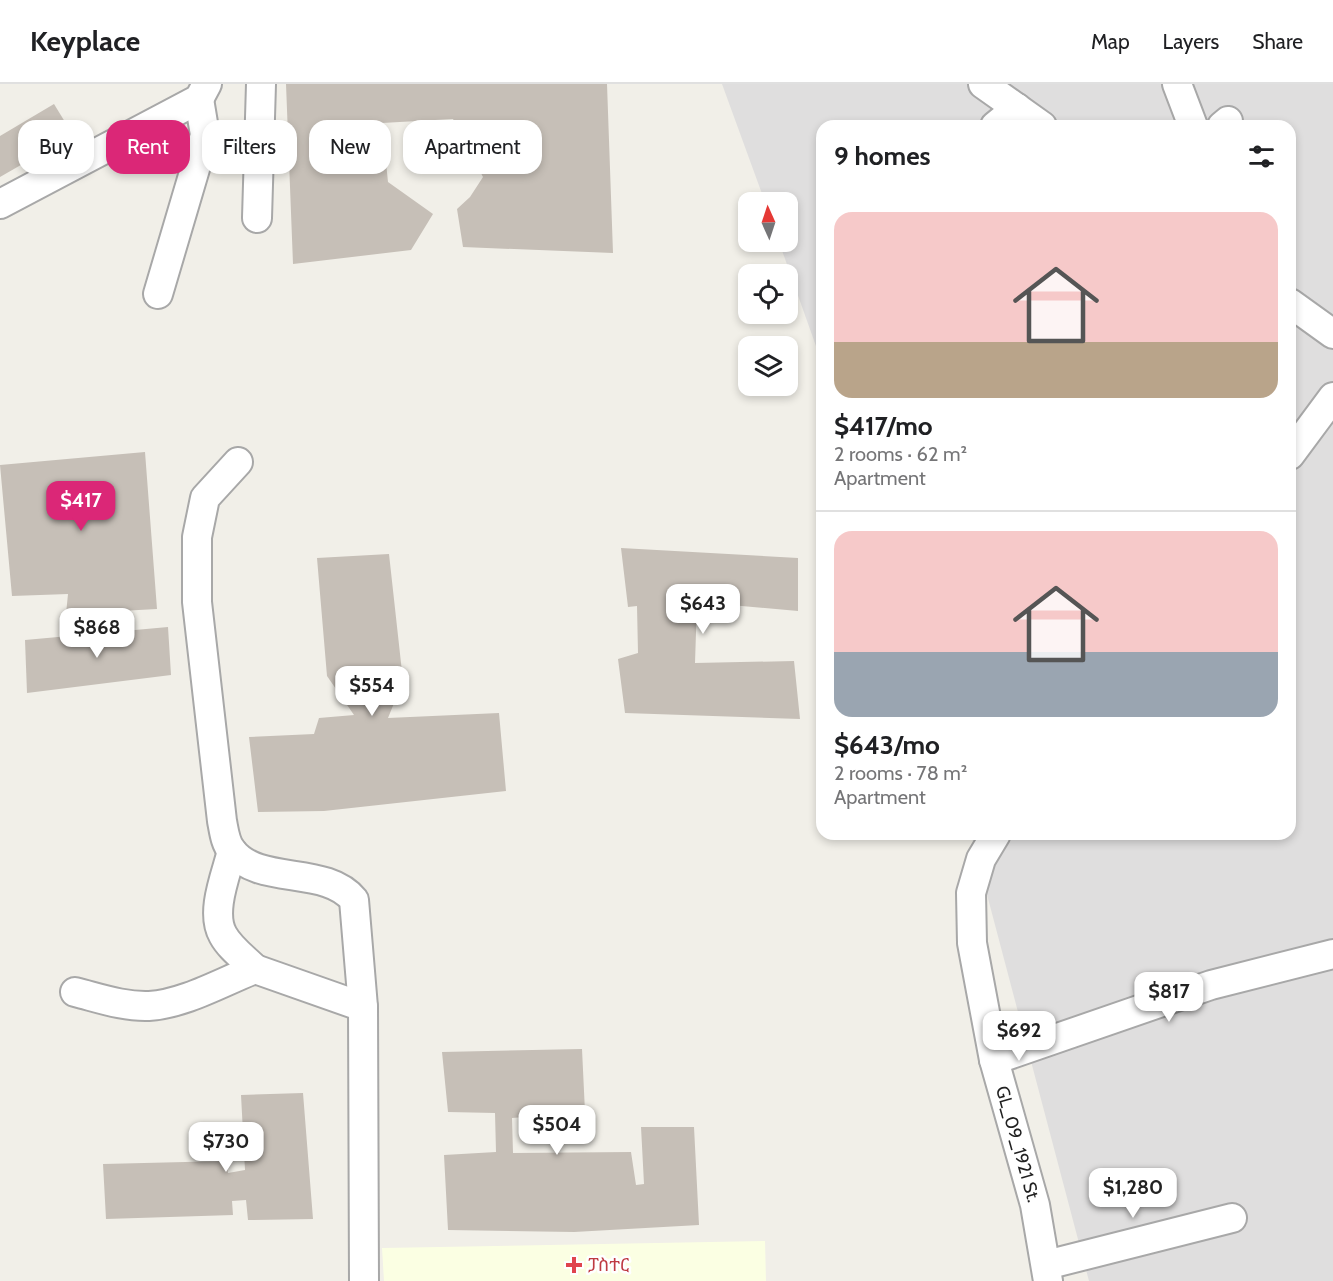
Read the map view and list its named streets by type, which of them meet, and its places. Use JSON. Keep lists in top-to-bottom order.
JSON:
{
  "streets": {
    "street": ["GL_09_1921 St."]
  },
  "places": {
    "health": ["ፓስተር"]
  },
  "north": "top",
  "page": {
    "header": "Keyplace",
    "nav": ["Map", "Layers", "Share"],
    "chip": [
      "Buy",
      "Rent",
      "Filters",
      "New",
      "Apartment"
    ],
    "heading": "9 homes",
    "list": [
      {
        "name": "$417/mo",
        "note": "2 rooms · 62 m² · Apartment"
      },
      {
        "name": "$643/mo",
        "note": "2 rooms · 78 m² · Apartment"
      }
    ],
    "price": [
      "$417",
      "$643",
      "$868",
      "$554",
      "$817",
      "$692",
      "$504",
      "$730",
      "$1,280"
    ]
  }
}
